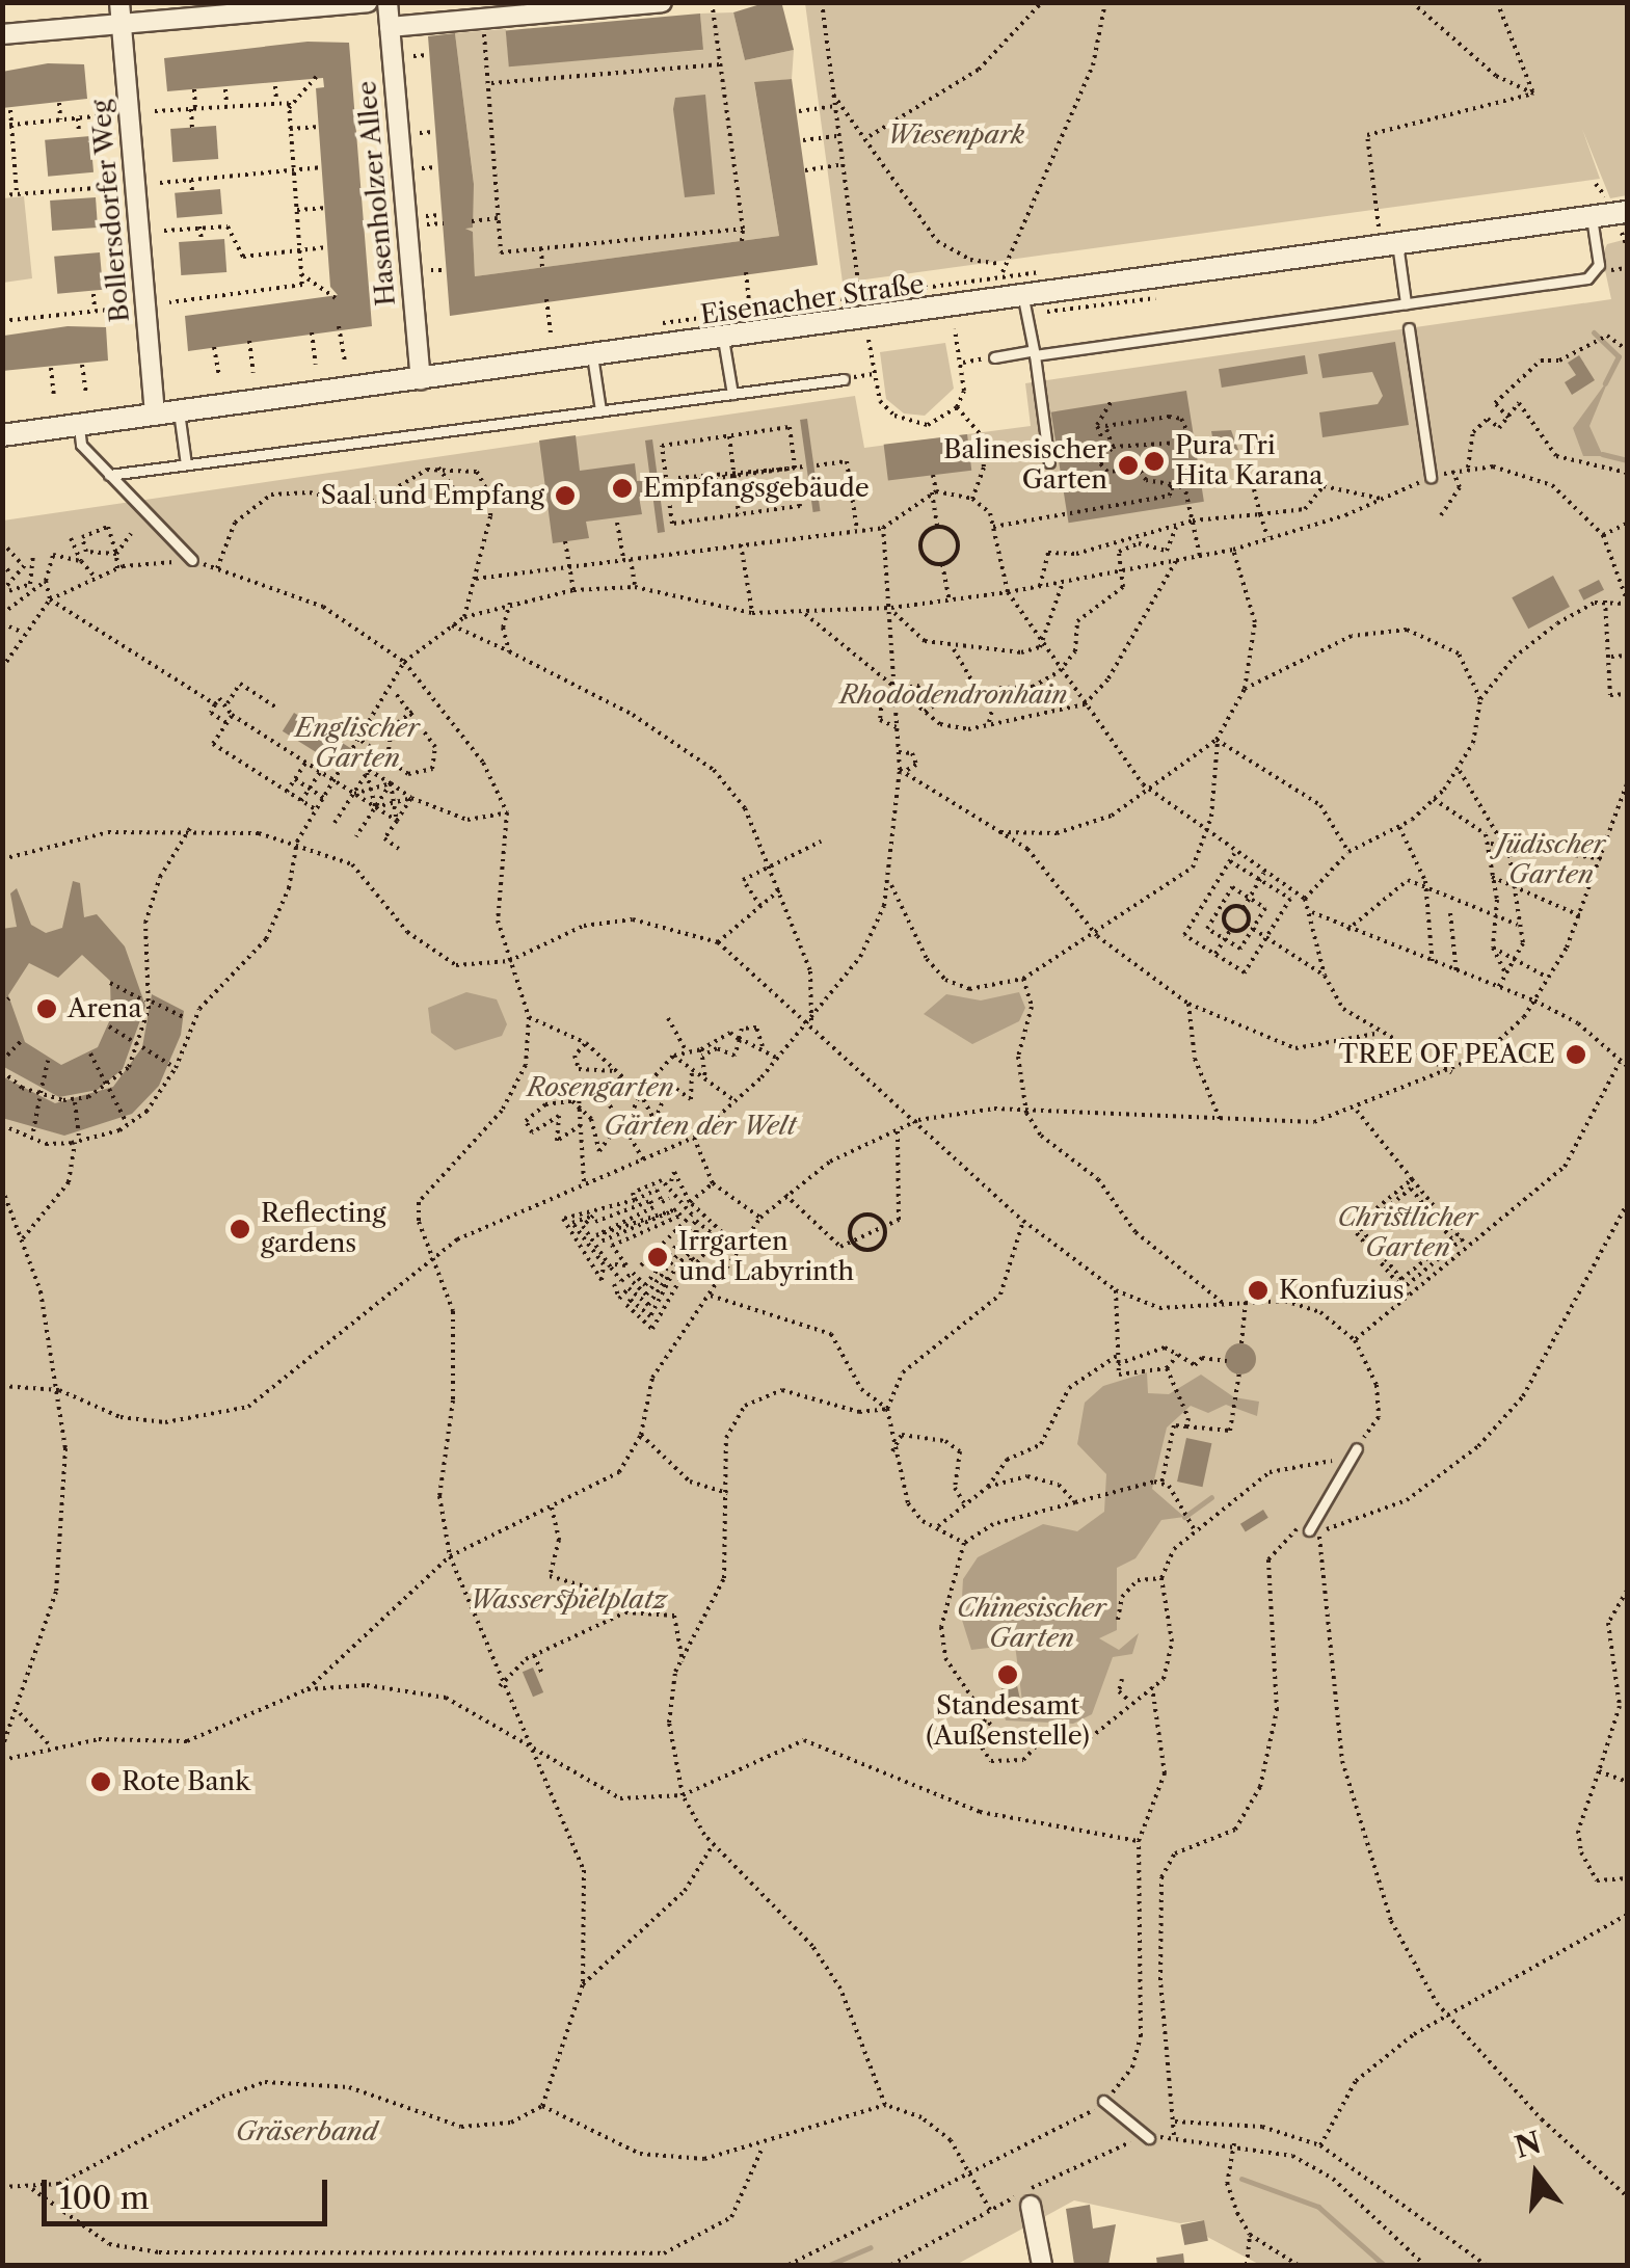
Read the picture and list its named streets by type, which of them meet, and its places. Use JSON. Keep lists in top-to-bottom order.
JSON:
{
  "streets": {
    "street": ["Hasenholzer Allee", "Bollersdorfer Weg", "Eisenacher Straße"]
  },
  "crossings": [
    ["Hasenholzer Allee", "Eisenacher Straße"],
    ["Bollersdorfer Weg", "Eisenacher Straße"]
  ],
  "parks": [
    "Wiesenpark",
    "Rhododendronhain",
    "Englischer Garten",
    "Jüdischer Garten",
    "Rosengarten",
    "Gärten der Welt",
    "Christlicher Garten",
    "Wasserspielplatz",
    "Chinesischer Garten",
    "Gräserband"
  ],
  "places": [
    "Pura Tri Hita Karana",
    "Balinesischer Garten",
    "Empfangsgebäude",
    "Saal und Empfang",
    "Arena",
    "TREE OF PEACE",
    "Reflecting gardens",
    "Irrgarten und Labyrinth",
    "Konfuzius",
    "Standesamt (Außenstelle)",
    "Rote Bank"
  ],
  "scale_bar": "100 m",
  "north": "top"
}
